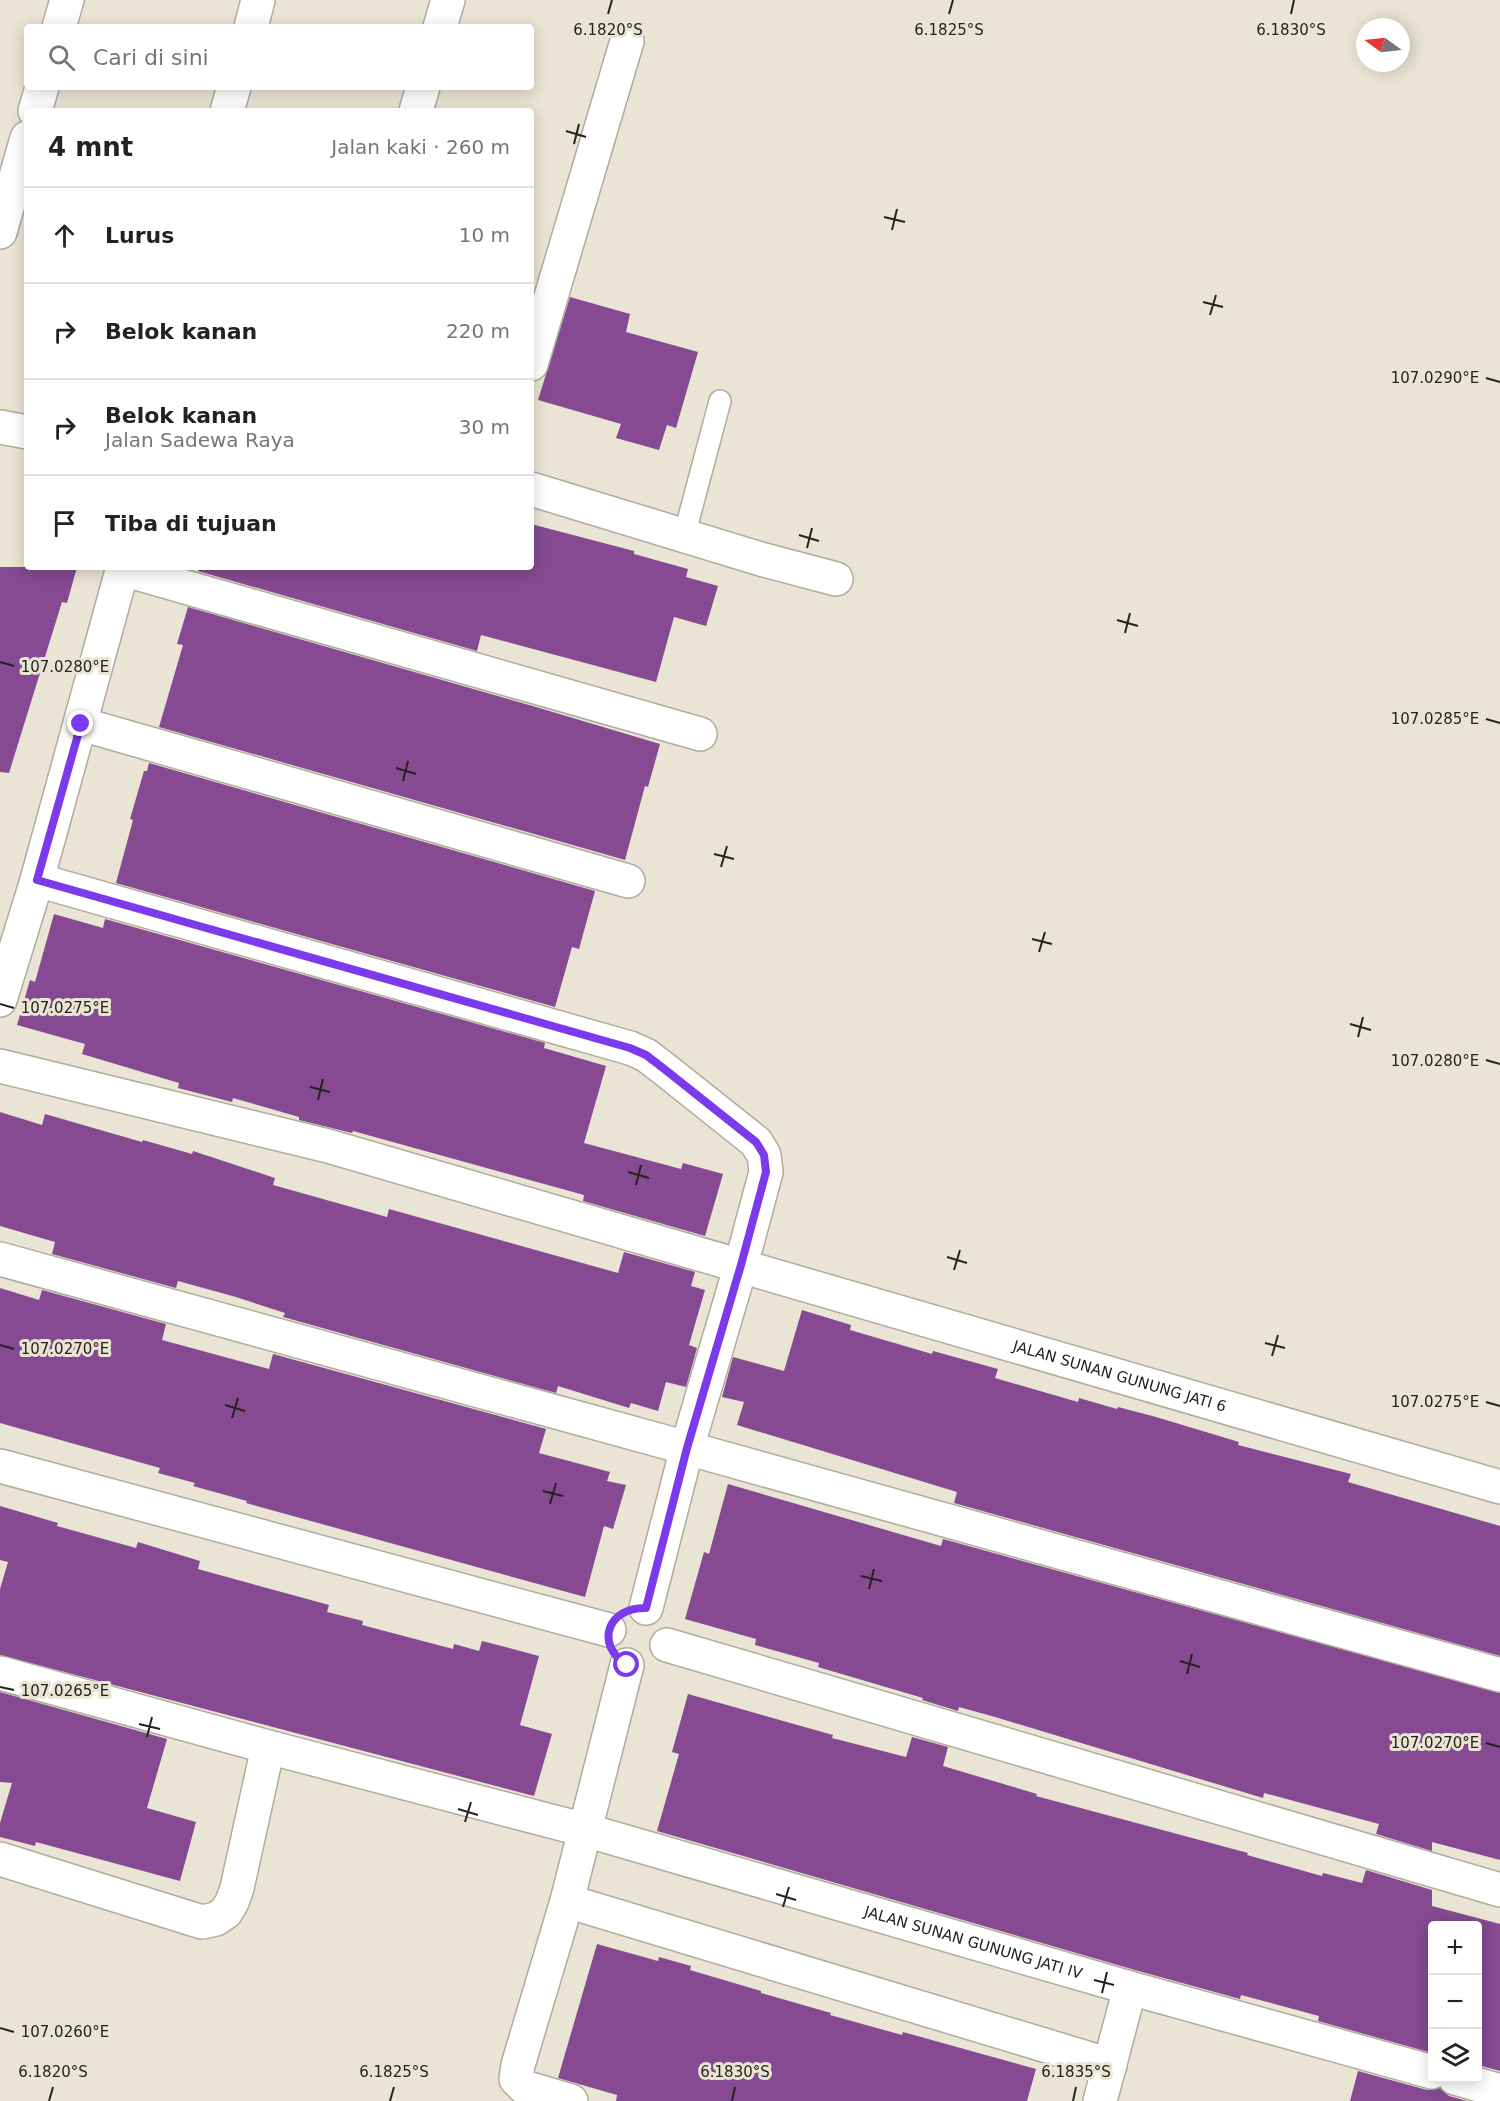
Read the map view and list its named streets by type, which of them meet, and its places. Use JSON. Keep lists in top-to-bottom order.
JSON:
{
  "streets": {
    "street": ["JALAN SUNAN GUNUNG JATI 6", "JALAN SUNAN GUNUNG JATI IV"]
  },
  "north": "left",
  "page": {
    "search": "Cari di sini",
    "heading": ["4 mnt", "Jalan kaki · 260 m"],
    "list": [
      ["Lurus", "10 m"],
      ["Belok kanan", "220 m"],
      ["Belok kanan", "Jalan Sadewa Raya", "30 m"],
      "Tiba di tujuan"
    ],
    "map_buttons": ["+", "−"]
  },
  "coordinates": [
    "6.1820°S",
    "6.1825°S",
    "6.1830°S",
    "107.0290°E",
    "107.0280°E",
    "107.0285°E",
    "107.0275°E",
    "107.0270°E",
    "107.0265°E",
    "107.0260°E",
    "6.1835°S"
  ]
}
